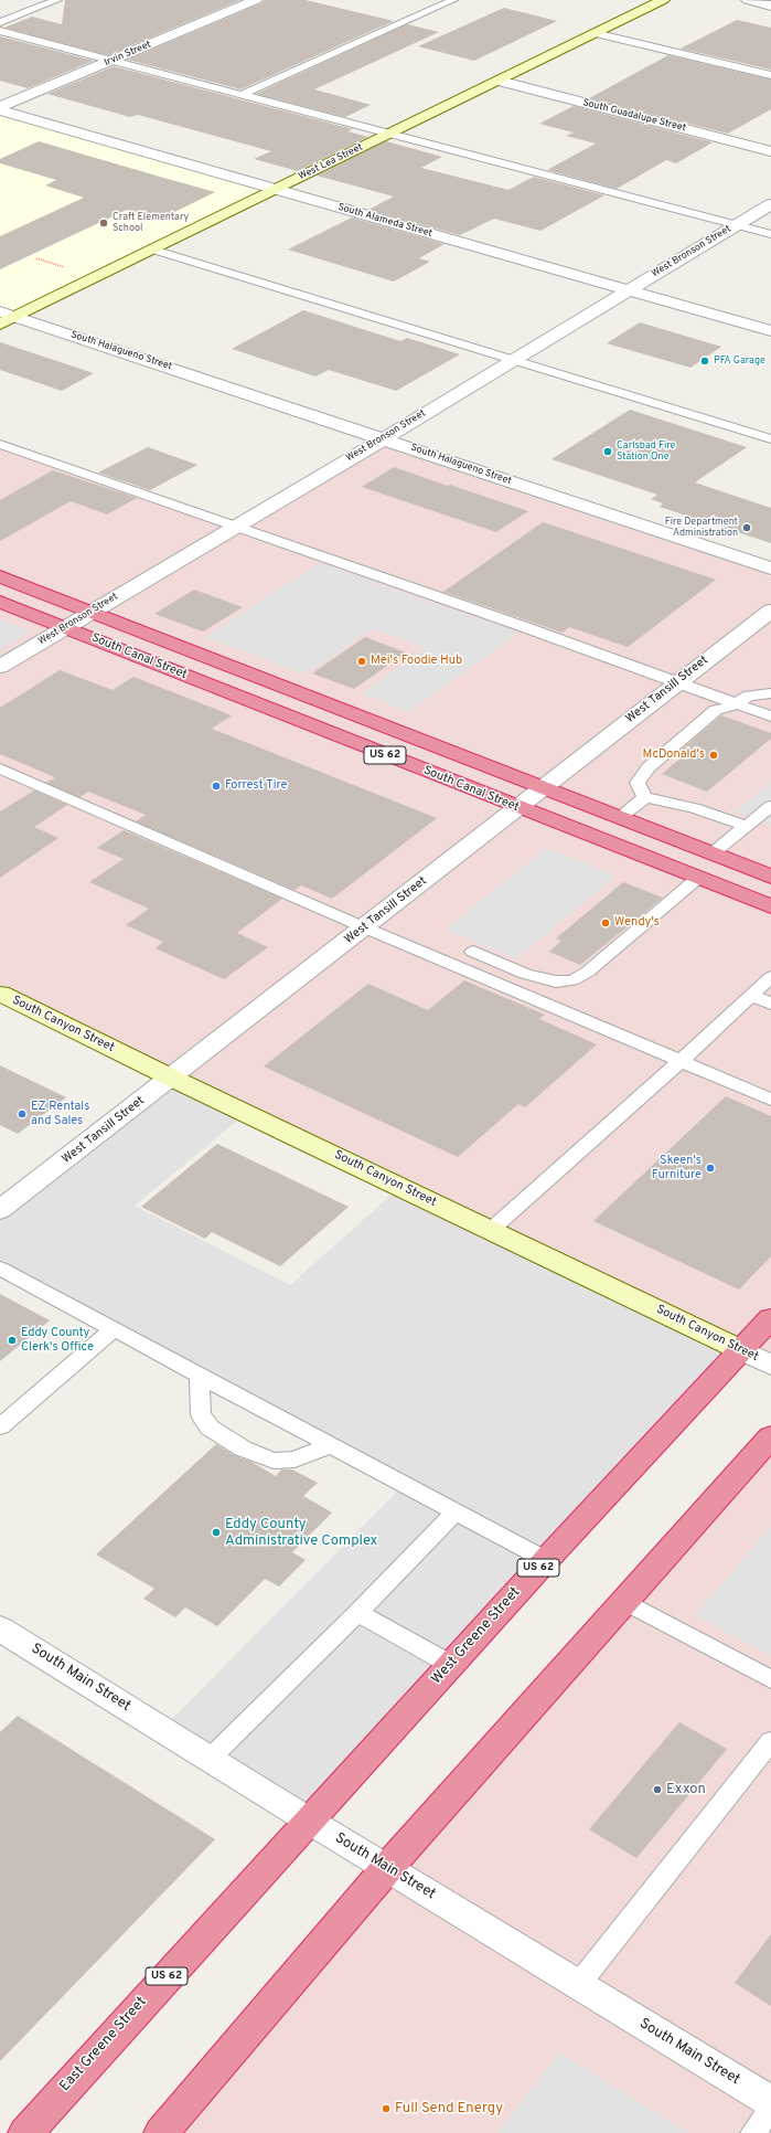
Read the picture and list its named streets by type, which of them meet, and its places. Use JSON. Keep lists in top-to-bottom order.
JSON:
{
  "streets": {
    "highway": [
      "South Canal Street",
      "US 62",
      "West Greene Street",
      "East Greene Street"
    ],
    "main road": ["West Lea Street", "South Canyon Street"],
    "street": [
      "Irvin Street",
      "South Guadalupe Street",
      "South Alameda Street",
      "West Bronson Street",
      "South Halagueno Street",
      "West Tansill Street",
      "South Main Street"
    ]
  },
  "crossings": [
    ["South Guadalupe Street", "West Lea Street"],
    ["West Lea Street", "South Alameda Street"],
    ["West Lea Street", "South Halagueno Street"],
    ["South Alameda Street", "West Bronson Street"],
    ["West Bronson Street", "South Halagueno Street"],
    ["West Bronson Street", "South Canal Street"],
    ["South Canal Street", "West Tansill Street"],
    ["West Tansill Street", "South Canyon Street"],
    ["South Canyon Street", "West Greene Street"],
    ["West Greene Street", "South Main Street"],
    ["West Greene Street", "East Greene Street"],
    ["South Main Street", "East Greene Street"]
  ],
  "places": [
    "Craft Elementary School",
    "PFA Garage",
    "Carlsbad Fire Station One",
    "Fire Department Administration",
    "Mei's Foodie Hub",
    "McDonald's",
    "Forrest Tire",
    "Wendy's",
    "EZ Rentals and Sales",
    "Skeen's Furniture",
    "Eddy County Clerk's Office",
    "Eddy County Administrative Complex",
    "Exxon",
    "Full Send Energy"
  ]
}
